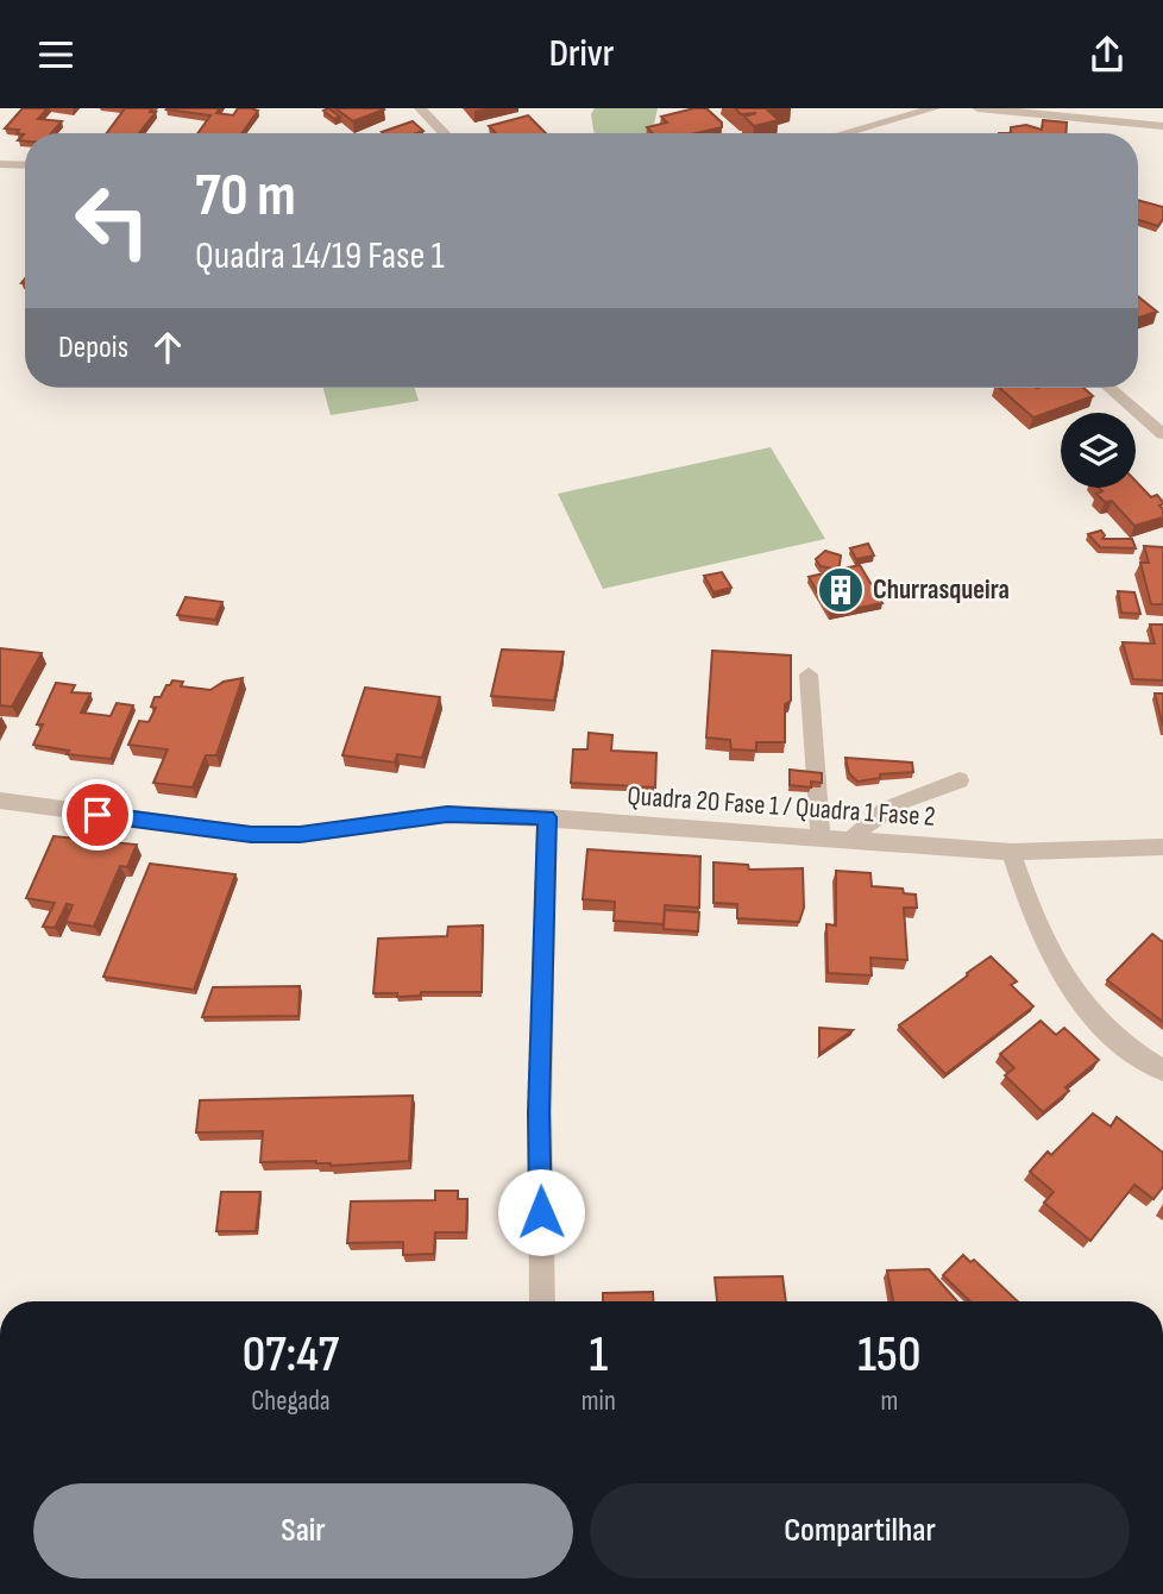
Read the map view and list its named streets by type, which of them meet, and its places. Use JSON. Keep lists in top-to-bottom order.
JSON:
{
  "streets": {
    "street": ["Quadra 20 Fase 1 / Quadra 1 Fase 2"]
  },
  "places": {
    "building": ["Churrasqueira"]
  },
  "page": {
    "header": "Drivr",
    "turn": ["70 m", "Quadra 14/19 Fase 1"],
    "then": "Depois",
    "eta": [
      "07:47",
      "Chegada",
      "1",
      "min",
      "150",
      "m"
    ],
    "buttons": ["Sair", "Compartilhar"]
  }
}
